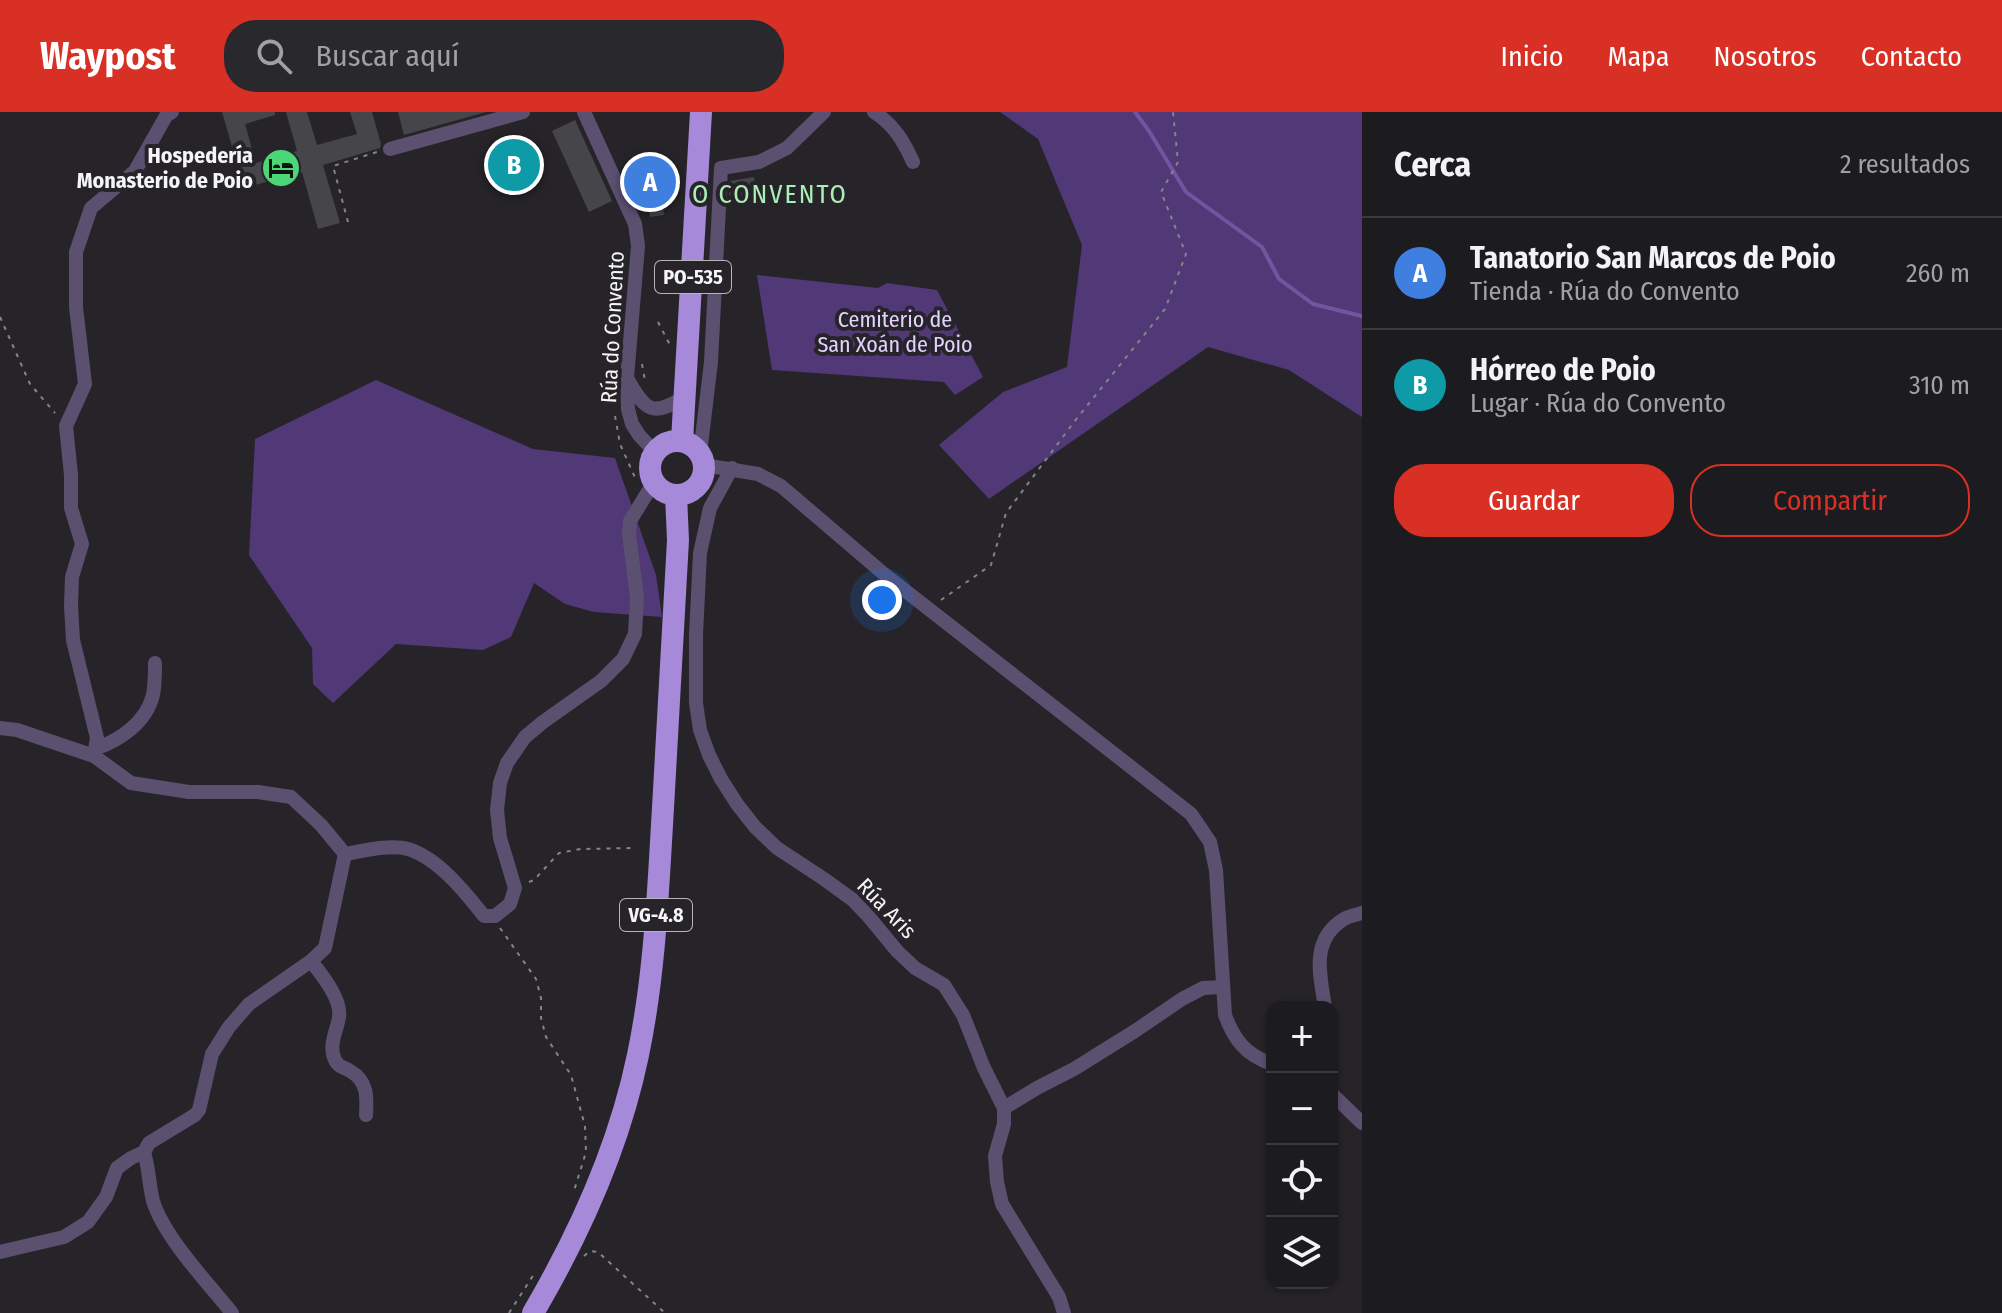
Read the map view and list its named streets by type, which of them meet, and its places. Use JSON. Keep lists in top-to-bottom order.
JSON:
{
  "streets": {
    "highway": ["PO-535", "VG-4.8"],
    "street": ["Rúa do Convento", "Rúa Aris"]
  },
  "crossings": [
    ["PO-535", "Rúa do Convento"],
    ["PO-535", "VG-4.8"],
    ["Rúa do Convento", "VG-4.8"]
  ],
  "districts": ["O CONVENTO"],
  "parks": ["Cemiterio de San Xoán de Poio"],
  "places": {
    "hotel": ["Hospedería Monasterio de Poio"]
  },
  "page": {
    "header": "Waypost",
    "search": "Buscar aquí",
    "nav": [
      "Inicio",
      "Mapa",
      "Nosotros",
      "Contacto"
    ],
    "heading": ["Cerca", "2 resultados"],
    "pins": ["B", "A"],
    "list": [
      {
        "mark": "A",
        "name": "Tanatorio San Marcos de Poio",
        "note": "Tienda · Rúa do Convento",
        "value": "260 m"
      },
      {
        "mark": "B",
        "name": "Hórreo de Poio",
        "note": "Lugar · Rúa do Convento",
        "value": "310 m"
      }
    ],
    "buttons": ["Guardar", "Compartir"],
    "map_buttons": ["+", "−"]
  }
}
